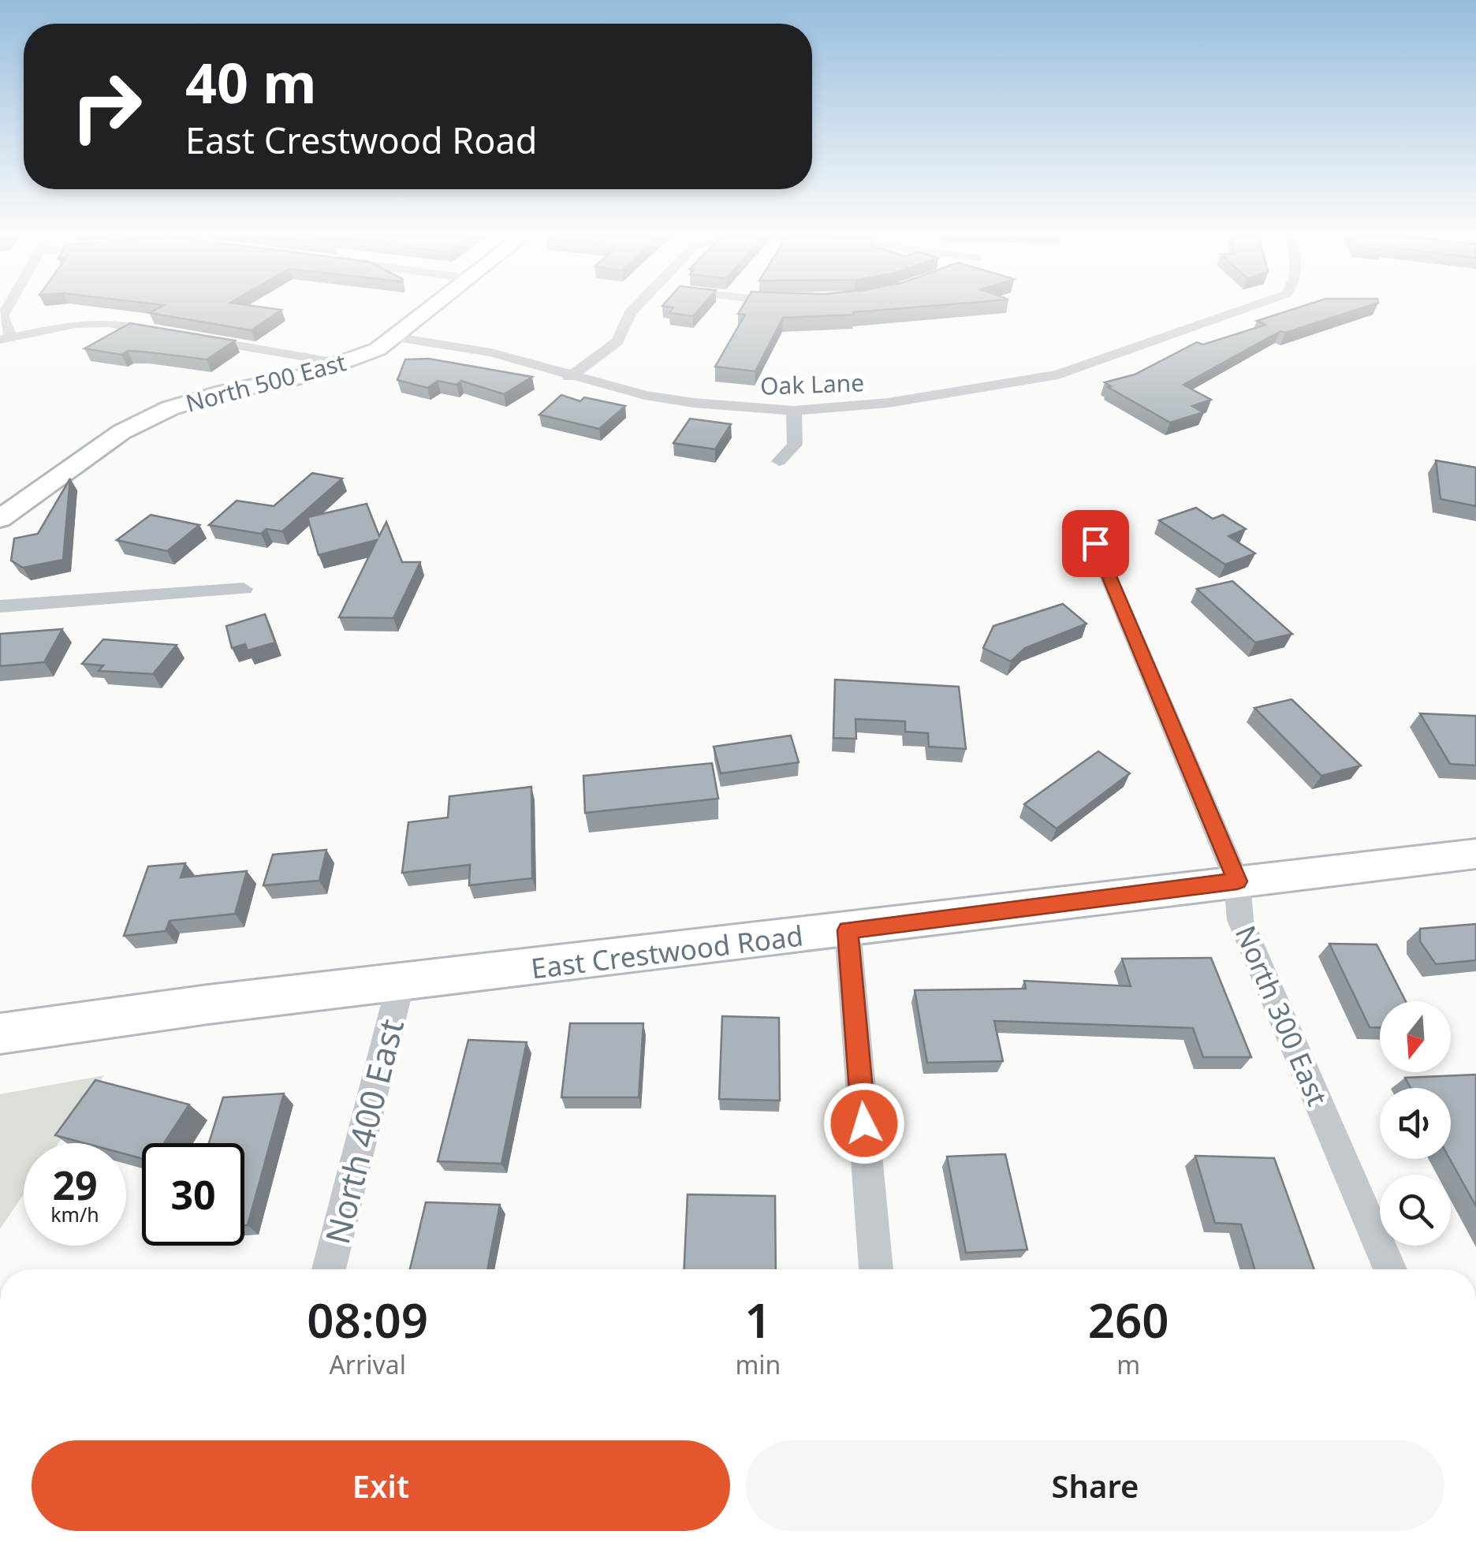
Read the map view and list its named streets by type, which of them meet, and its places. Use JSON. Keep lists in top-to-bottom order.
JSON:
{
  "streets": {
    "street": [
      "North 500 East",
      "Oak Lane",
      "East Crestwood Road",
      "North 300 East",
      "North 400 East"
    ]
  },
  "crossings": [
    ["North 500 East", "Oak Lane"],
    ["East Crestwood Road", "North 300 East"],
    ["East Crestwood Road", "North 400 East"]
  ],
  "north": "bottom",
  "page": {
    "turn": ["40 m", "East Crestwood Road"],
    "speed": "29 km/h",
    "limit": "30",
    "eta": [
      "08:09",
      "Arrival",
      "1",
      "min",
      "260",
      "m"
    ],
    "buttons": ["Exit", "Share"]
  }
}
